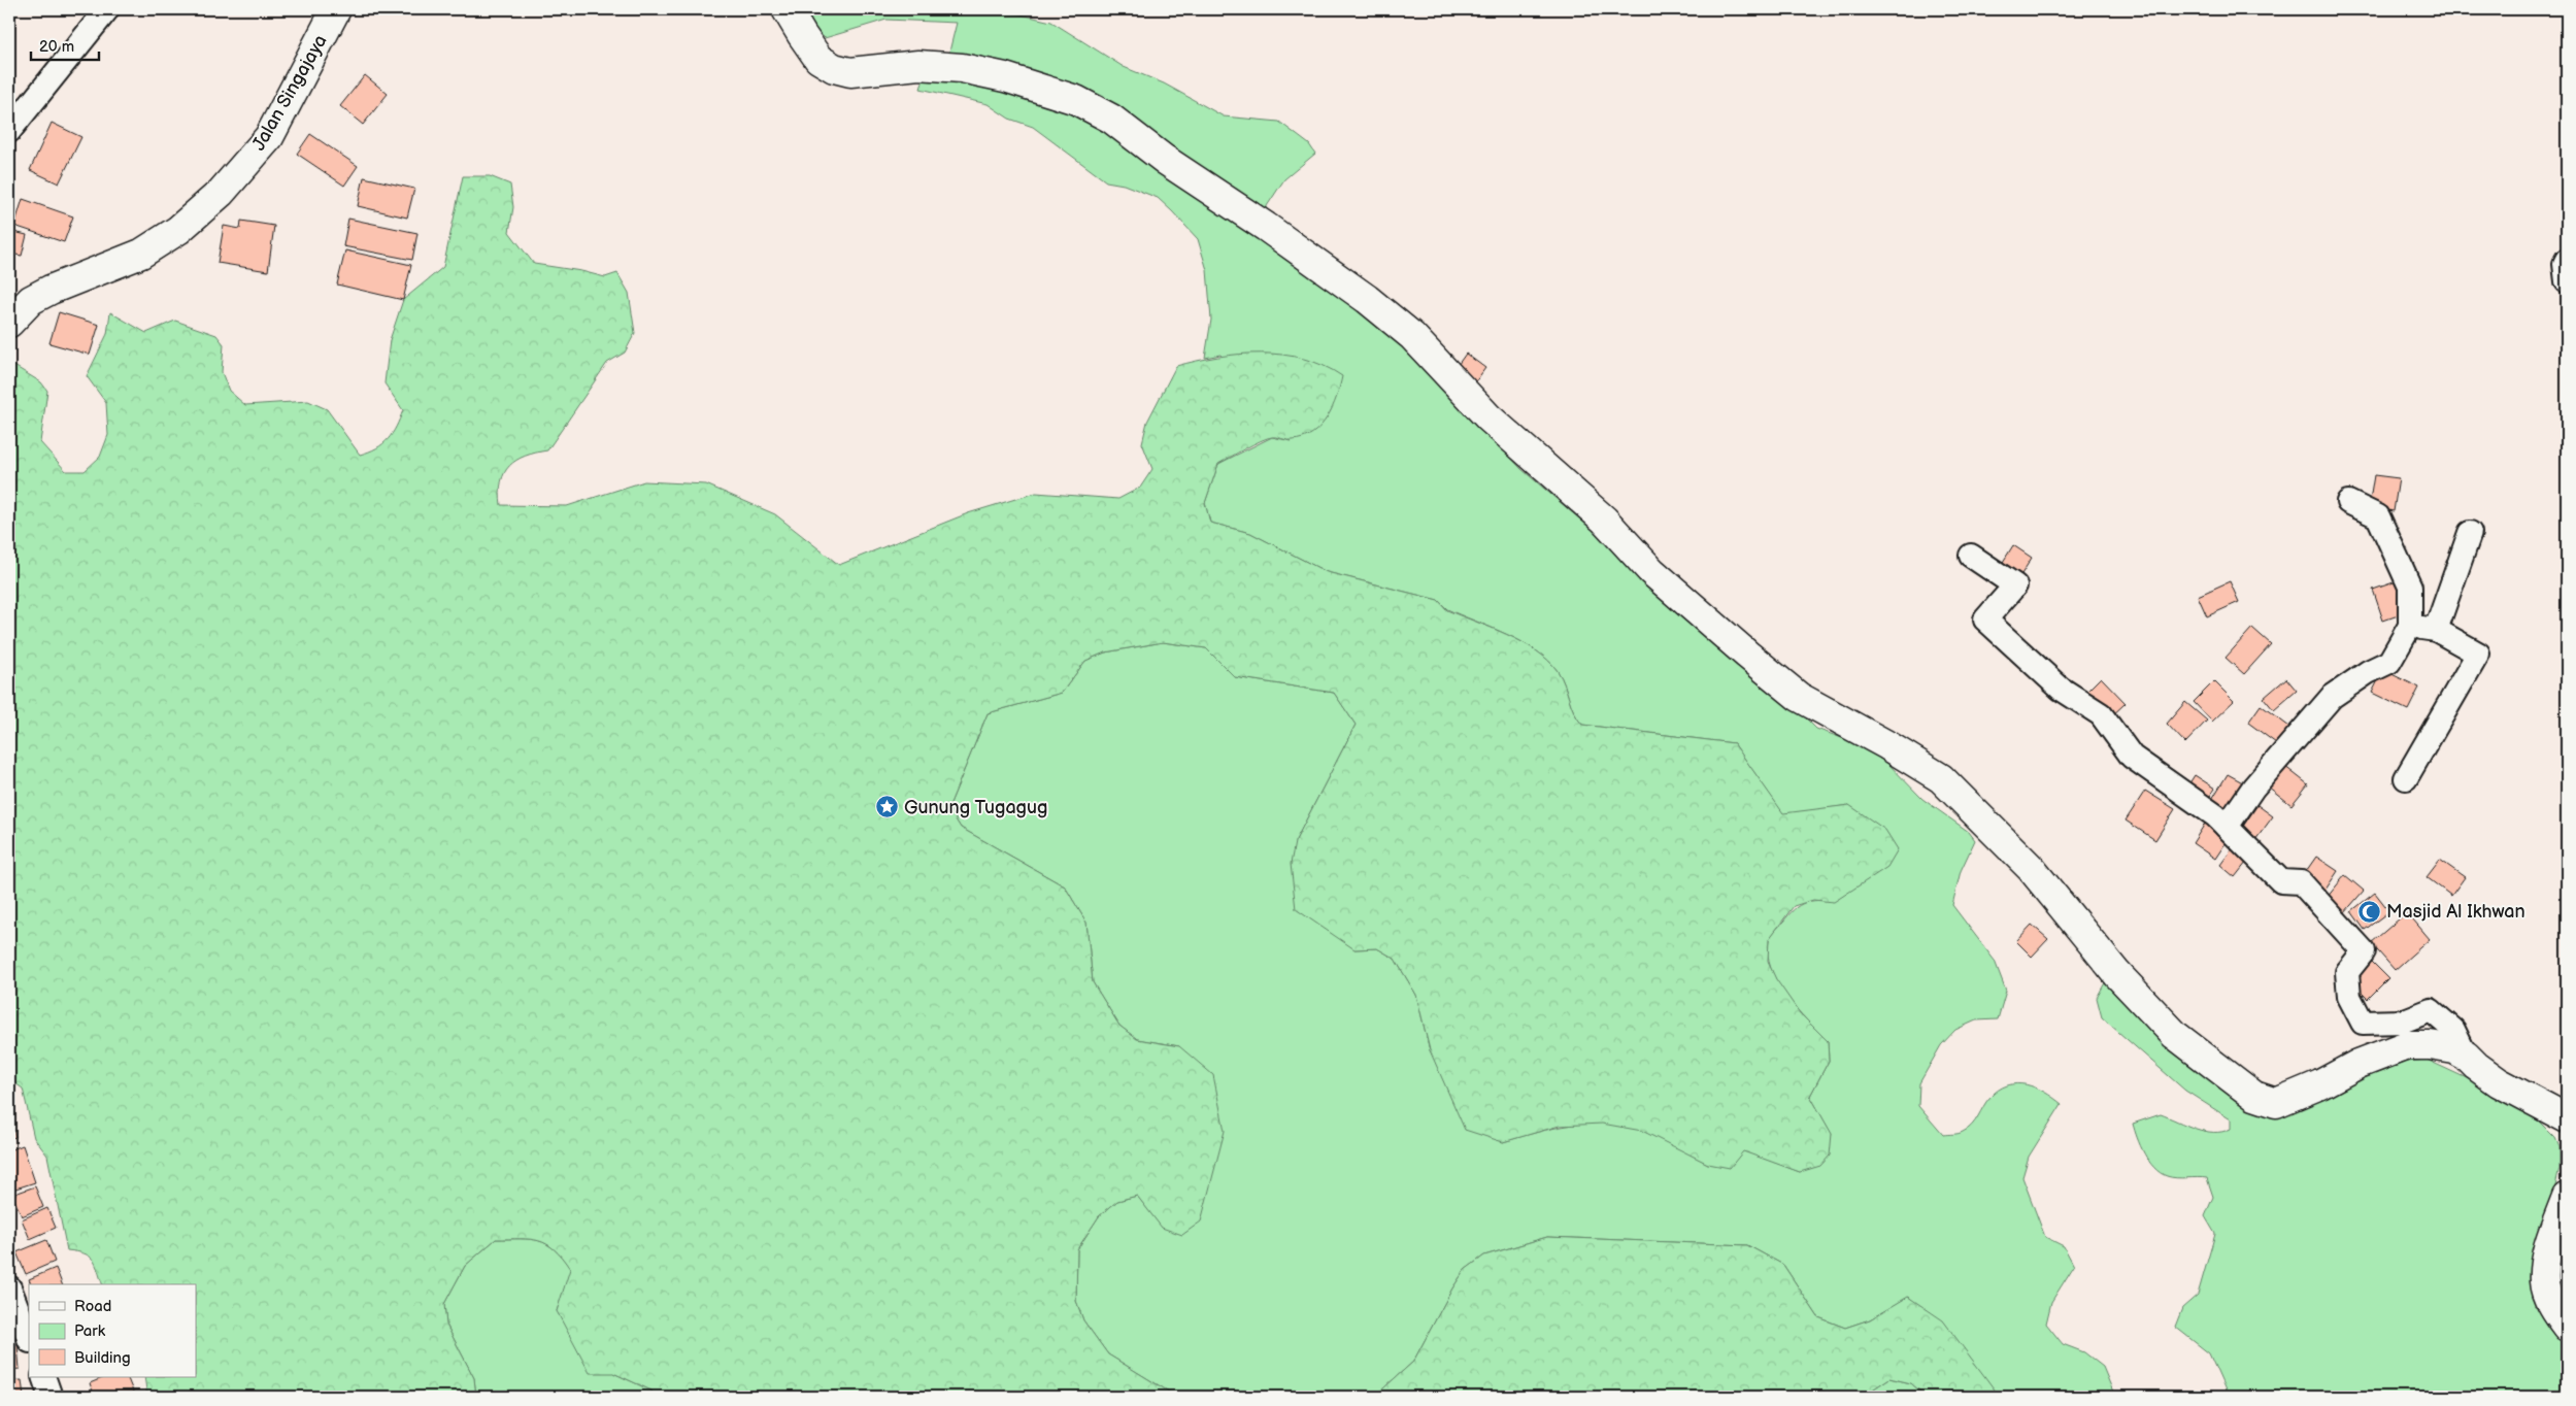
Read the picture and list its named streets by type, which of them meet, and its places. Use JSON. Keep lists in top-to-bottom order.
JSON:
{
  "streets": {
    "street": ["Jalan Singajaya"]
  },
  "places": {
    "place": ["Gunung Tugagug"],
    "mosque": ["Masjid Al Ikhwan"]
  },
  "legend": ["Road", "Park", "Building"],
  "scale_bar": "20 m"
}
